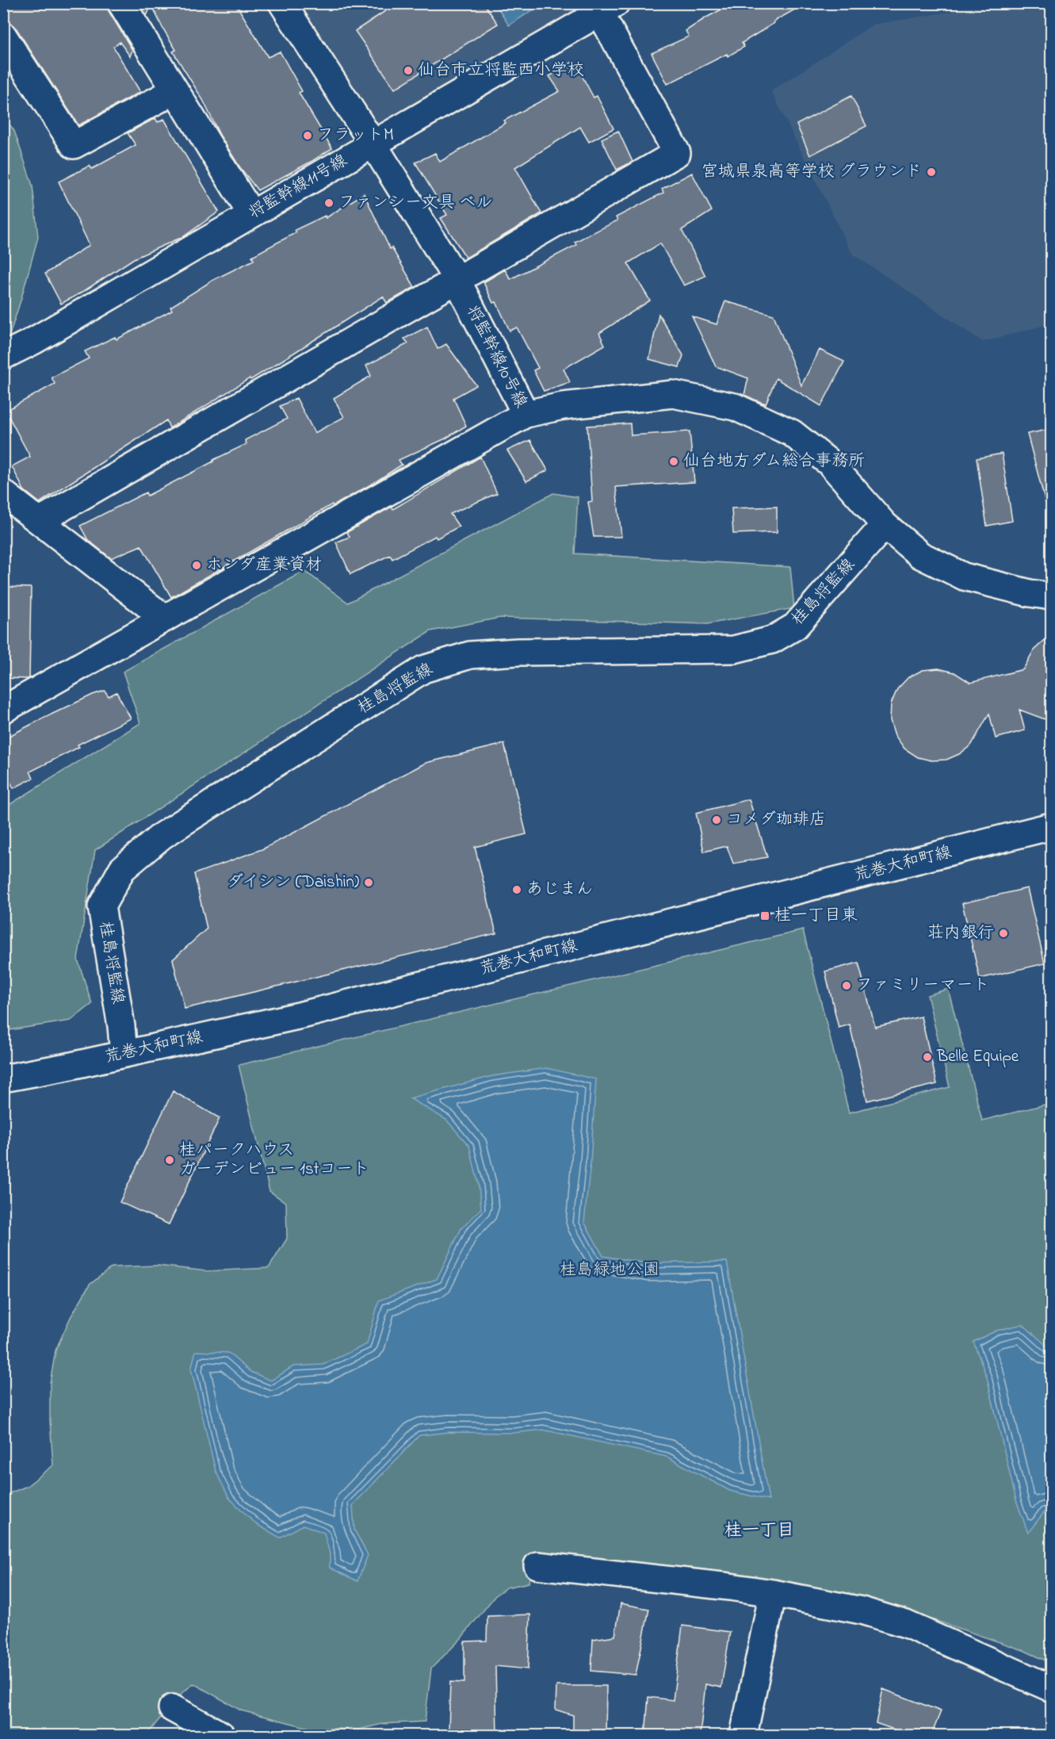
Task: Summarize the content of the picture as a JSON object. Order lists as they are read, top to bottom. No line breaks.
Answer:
{"streets":{"street":["将監幹線11号線","将監幹線10号線","桂島将監線","荒巻大和町線"]},"crossings":[["将監幹線11号線","将監幹線10号線"],["将監幹線10号線","桂島将監線"],["桂島将監線","荒巻大和町線"]],"districts":["桂一丁目"],"parks":["桂島緑地公園"],"places":{"other":["仙台市立将監西小学校","フラットM","宮城県泉高等学校 グラウンド","ファンシー文具 ベル","仙台地方ダム総合事務所","ホンダ産業資材","コメダ珈琲店","ダイシン (Daishin)","あじまん","荘内銀行","ファミリーマート","Belle Equipe","桂パークハウス ガーデンビュー 1stコート"],"transit":["桂一丁目東"]}}
